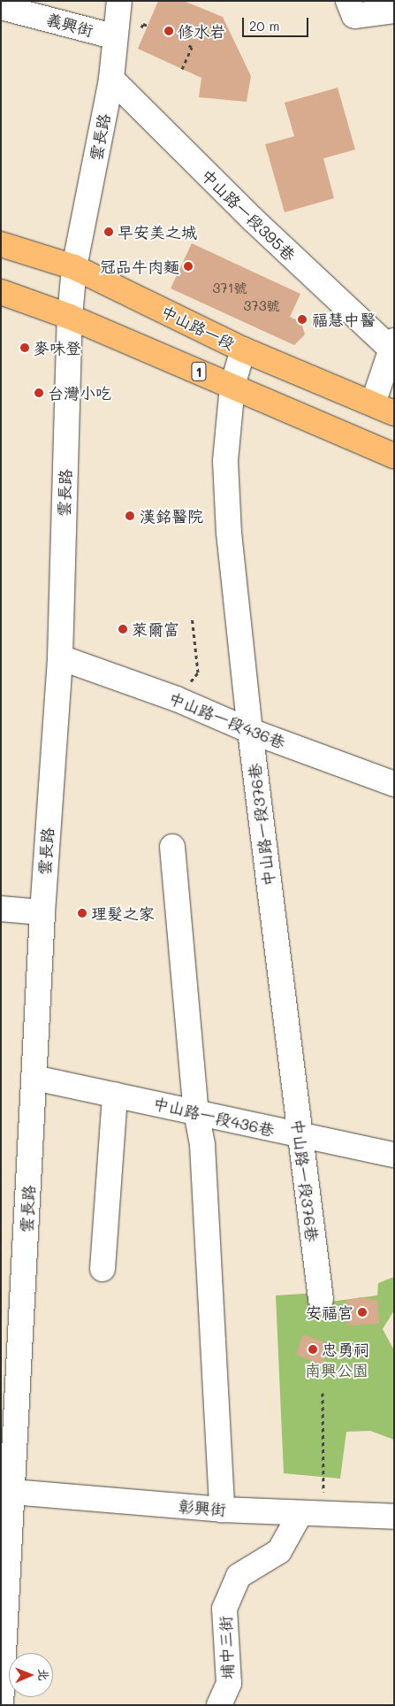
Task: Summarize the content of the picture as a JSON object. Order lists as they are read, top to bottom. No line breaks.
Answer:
{"streets":{"main road":["中山路一段","1"],"street":["義興街","雲長路","中山路一段395巷","中山路一段436巷","中山路一段376巷","彰興街","埔中三街"]},"crossings":[["義興街","雲長路"],["雲長路","中山路一段395巷"],["雲長路","中山路一段"],["雲長路","1"],["雲長路","中山路一段436巷"],["雲長路","彰興街"],["中山路一段395巷","中山路一段"],["中山路一段","中山路一段376巷"],["1","中山路一段376巷"],["中山路一段436巷","中山路一段376巷"],["彰興街","埔中三街"]],"parks":["南興公園"],"places":["修水岩","早安美之城","冠品牛肉麵","福慧中醫","麥味登","台灣小吃","漢銘醫院","萊爾富","理髮之家","安福宮","忠勇祠"],"house_numbers":["371號","373號"],"scale_bar":"20 m","north":"right"}
